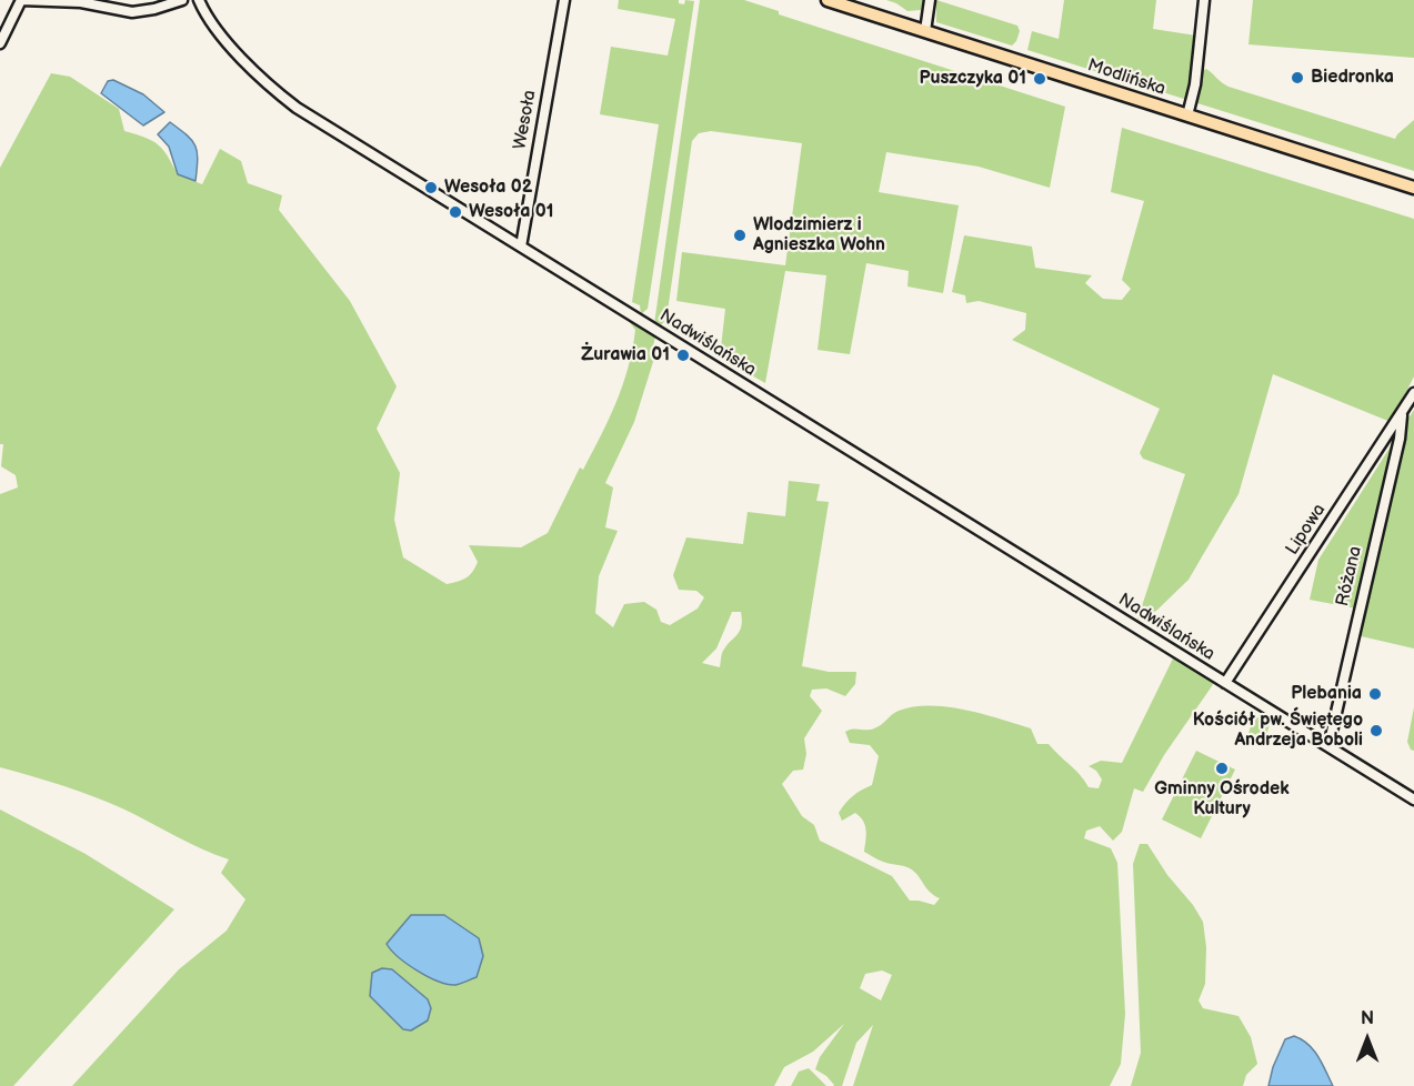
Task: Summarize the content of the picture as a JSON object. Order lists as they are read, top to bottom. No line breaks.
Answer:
{"streets":{"main road":["Modlińska"],"street":["Wesoła","Nadwiślańska","Lipowa","Różana"]},"crossings":[["Wesoła","Nadwiślańska"],["Nadwiślańska","Lipowa"],["Nadwiślańska","Różana"],["Lipowa","Różana"]],"places":["Biedronka","Puszczyka 01","Wesoła 02","Wesoła 01","Wlodzimierz i Agnieszka Wohn","Żurawia 01","Plebania","Kościół pw. Świętego Andrzeja Boboli","Gminny Ośrodek Kultury"],"north":"top"}
